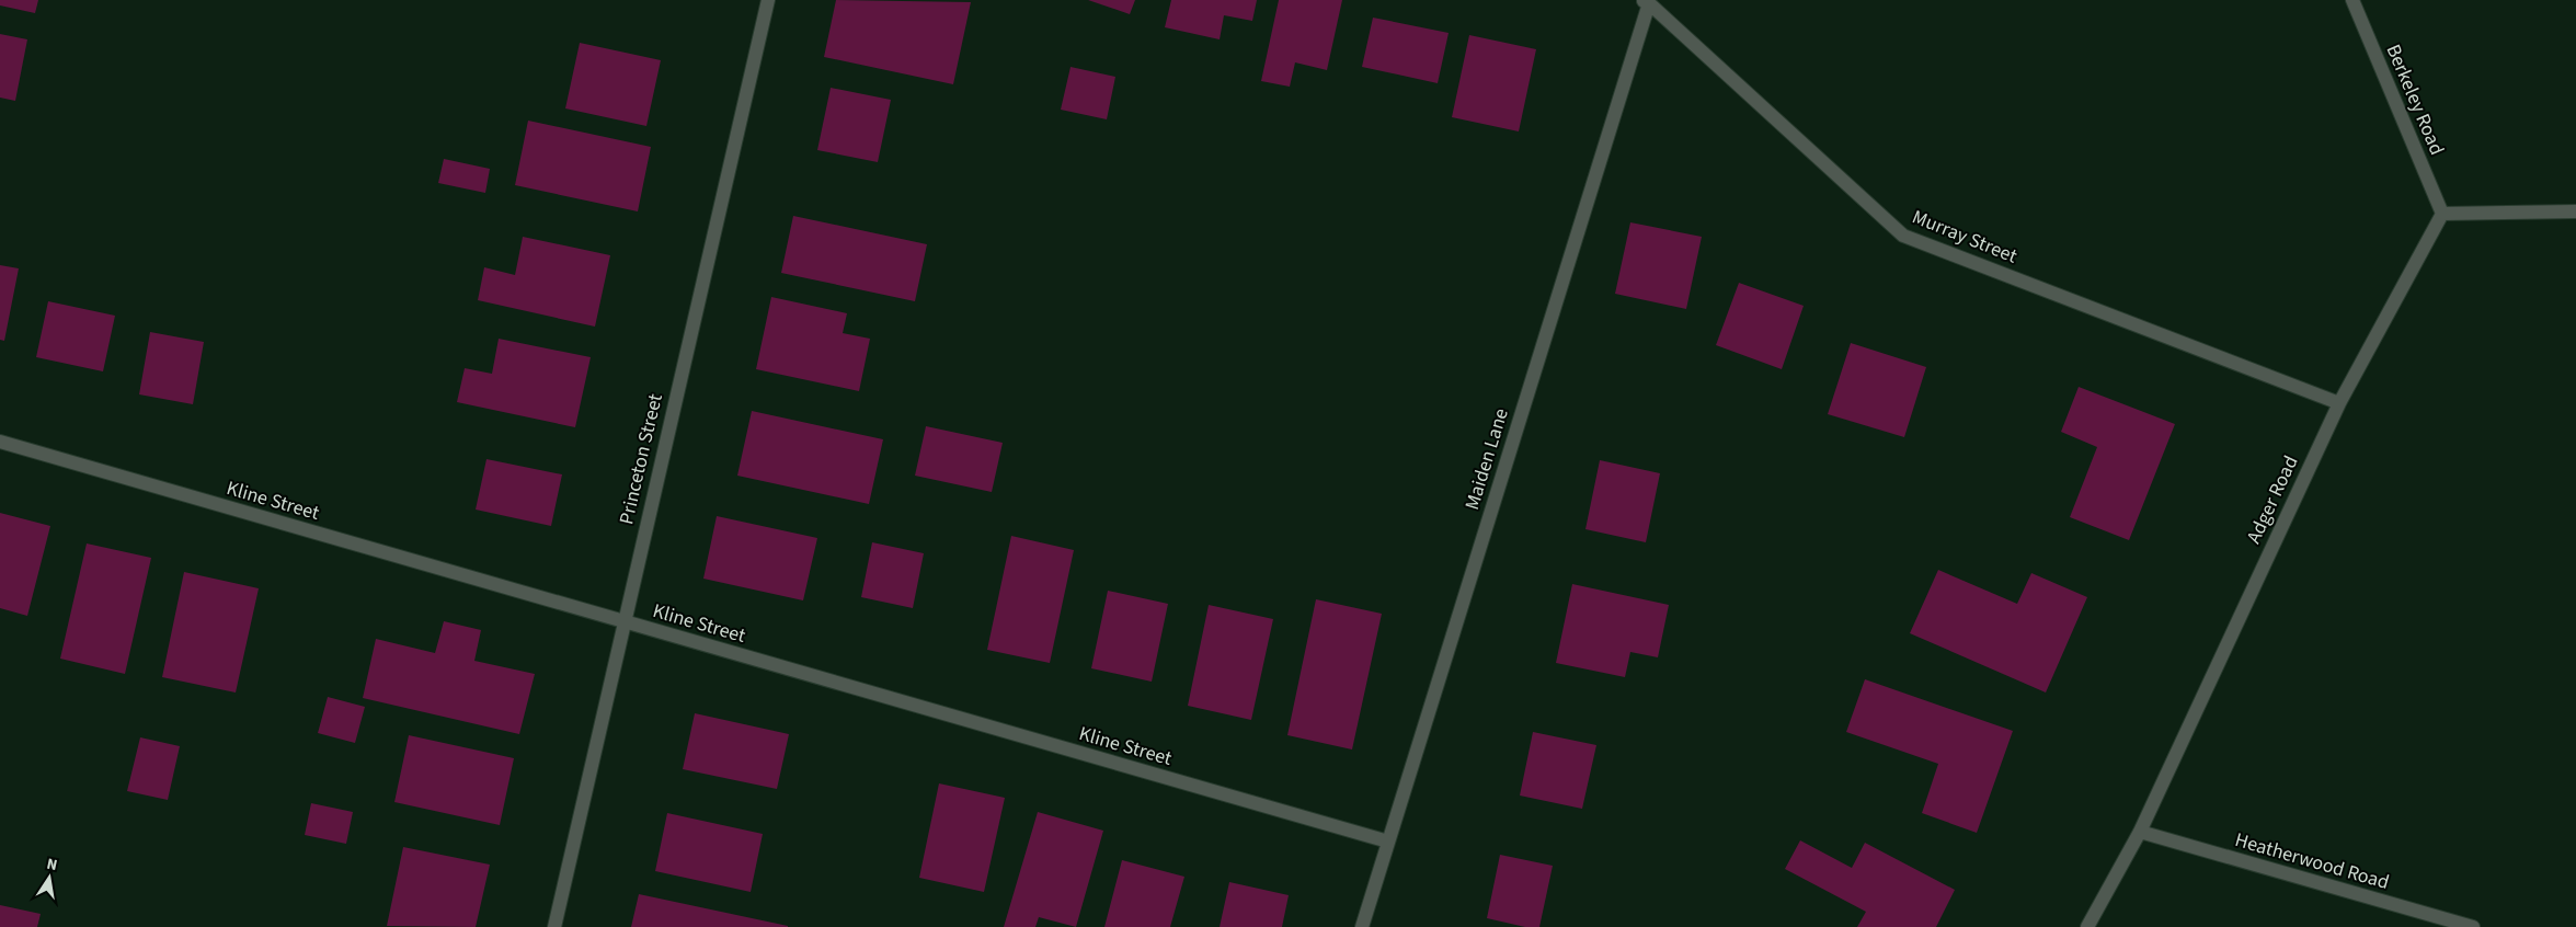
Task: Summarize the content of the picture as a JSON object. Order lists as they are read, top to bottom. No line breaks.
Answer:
{"streets":{"street":["Berkeley Road","Murray Street","Princeton Street","Maiden Lane","Adger Road","Kline Street","Heatherwood Road"]},"crossings":[["Berkeley Road","Adger Road"],["Murray Street","Maiden Lane"],["Murray Street","Adger Road"],["Princeton Street","Kline Street"],["Maiden Lane","Kline Street"],["Adger Road","Heatherwood Road"]],"north":"top"}
